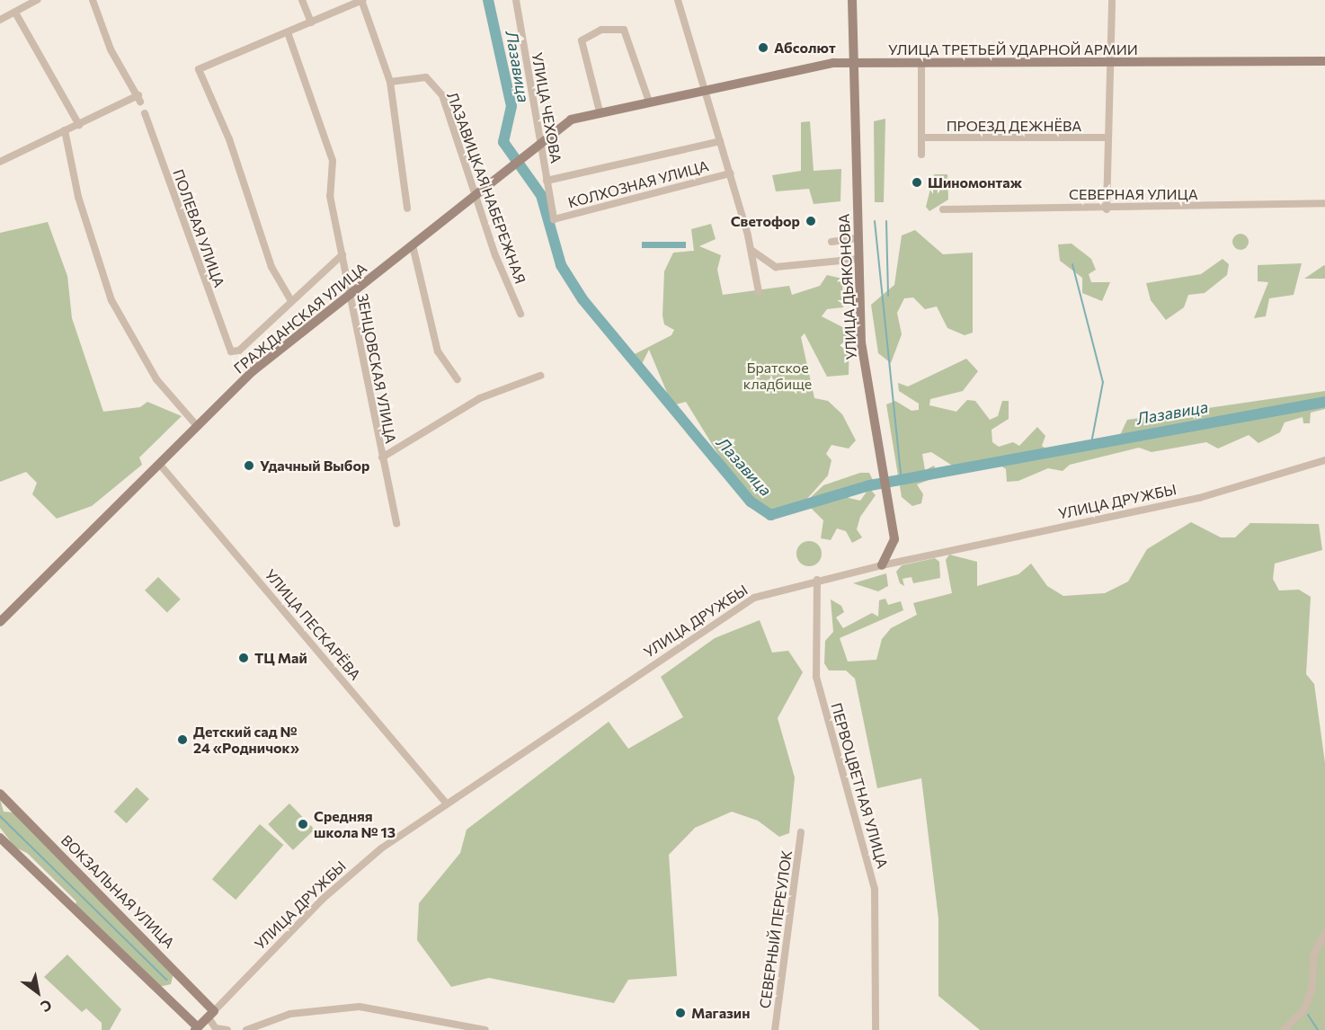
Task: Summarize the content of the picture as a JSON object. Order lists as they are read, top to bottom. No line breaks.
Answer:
{"streets":{"main road":["УЛИЦА ТРЕТЬЕЙ УДАРНОЙ АРМИИ","УЛИЦА ДЬЯКОНОВА","ГРАЖДАНСКАЯ УЛИЦА","УЛИЦА ДРУЖБЫ","ВОКЗАЛЬНАЯ УЛИЦА"],"street":["УЛИЦА ЧЕХОВА","ПРОЕЗД ДЕЖНЁВА","КОЛХОЗНАЯ УЛИЦА","ЛАЗАВИЦКАЯ НАБЕРЕЖНАЯ","СЕВЕРНАЯ УЛИЦА","ПОЛЕВАЯ УЛИЦА","ЗЕНЦОВСКАЯ УЛИЦА","УЛИЦА ПЕСКАРЁВА","ПЕРВОЦВЕТНАЯ УЛИЦА","СЕВЕРНЫЙ ПЕРЕУЛОК"]},"crossings":[["УЛИЦА ТРЕТЬЕЙ УДАРНОЙ АРМИИ","КОЛХОЗНАЯ УЛИЦА"],["УЛИЦА ТРЕТЬЕЙ УДАРНОЙ АРМИИ","УЛИЦА ДЬЯКОНОВА"],["УЛИЦА ТРЕТЬЕЙ УДАРНОЙ АРМИИ","ГРАЖДАНСКАЯ УЛИЦА"],["УЛИЦА ЧЕХОВА","КОЛХОЗНАЯ УЛИЦА"],["УЛИЦА ЧЕХОВА","ГРАЖДАНСКАЯ УЛИЦА"],["ЛАЗАВИЦКАЯ НАБЕРЕЖНАЯ","ГРАЖДАНСКАЯ УЛИЦА"],["УЛИЦА ДЬЯКОНОВА","УЛИЦА ДРУЖБЫ"],["ГРАЖДАНСКАЯ УЛИЦА","ЗЕНЦОВСКАЯ УЛИЦА"],["ГРАЖДАНСКАЯ УЛИЦА","УЛИЦА ПЕСКАРЁВА"],["УЛИЦА ДРУЖБЫ","УЛИЦА ПЕСКАРЁВА"],["УЛИЦА ДРУЖБЫ","ПЕРВОЦВЕТНАЯ УЛИЦА"],["УЛИЦА ДРУЖБЫ","ВОКЗАЛЬНАЯ УЛИЦА"]],"water":["Лазавица"],"parks":["Братское кладбище"],"places":["Абсолют","Шиномонтаж","Светофор","Удачный Выбор","ТЦ Май","Детский сад № 24 «Родничок»","Средняя школа № 13","Магазин"],"north":"bottom right"}
